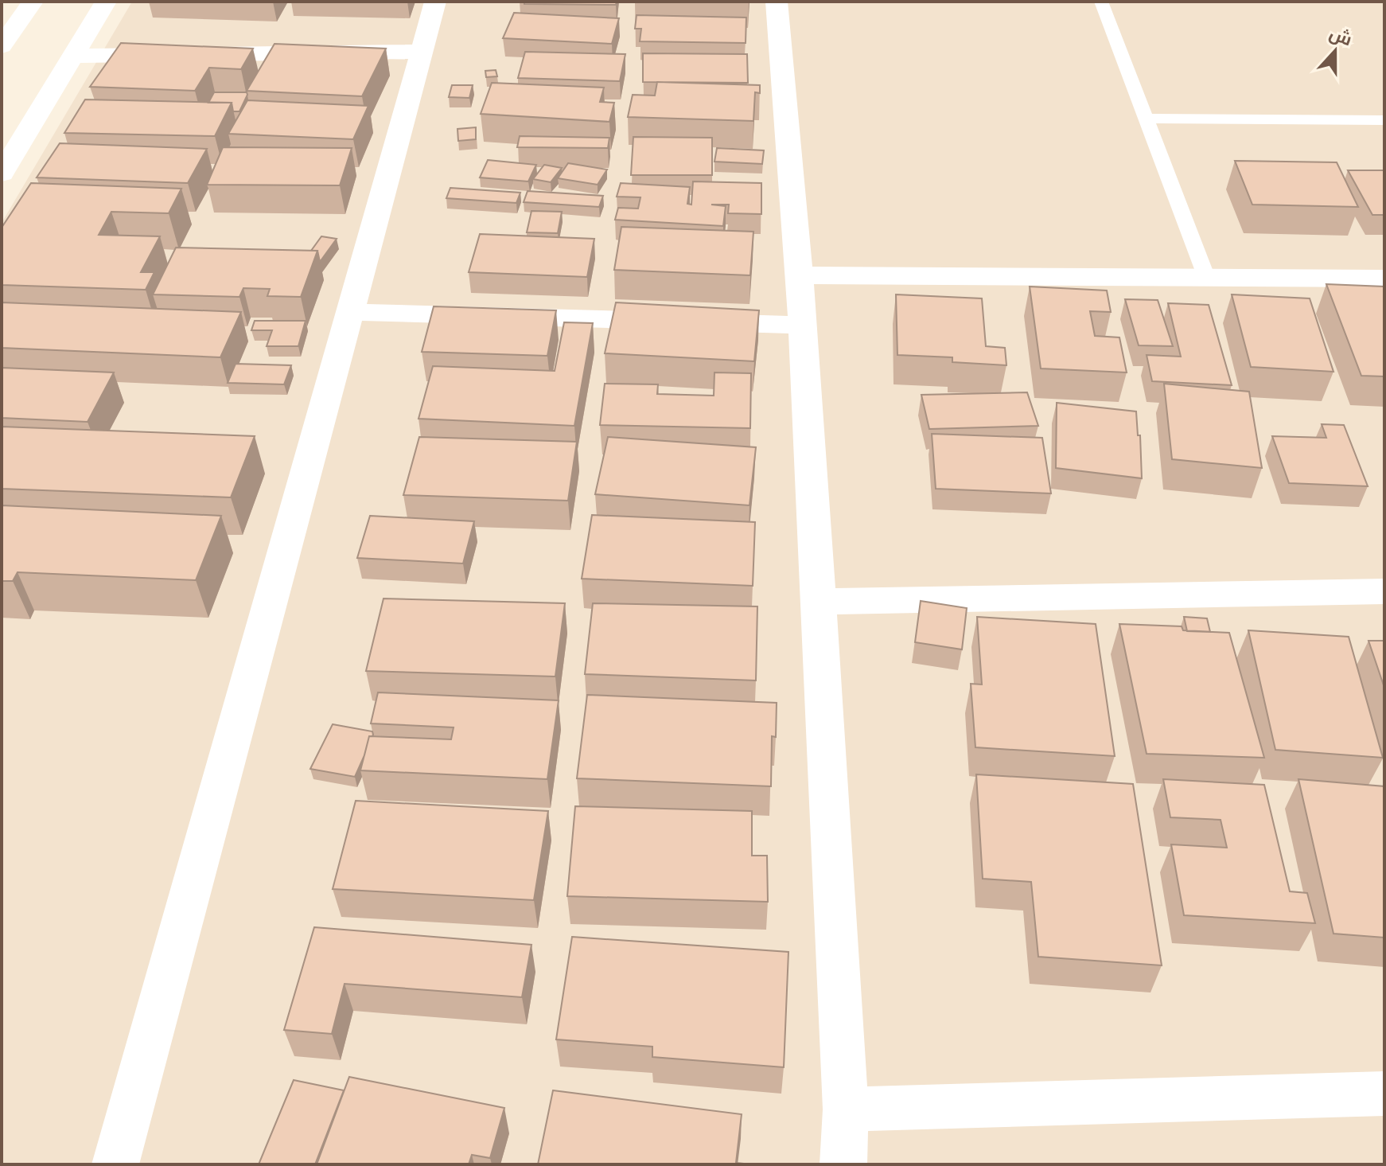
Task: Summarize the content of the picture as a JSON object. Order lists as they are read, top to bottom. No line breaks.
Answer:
{"north":"top"}
